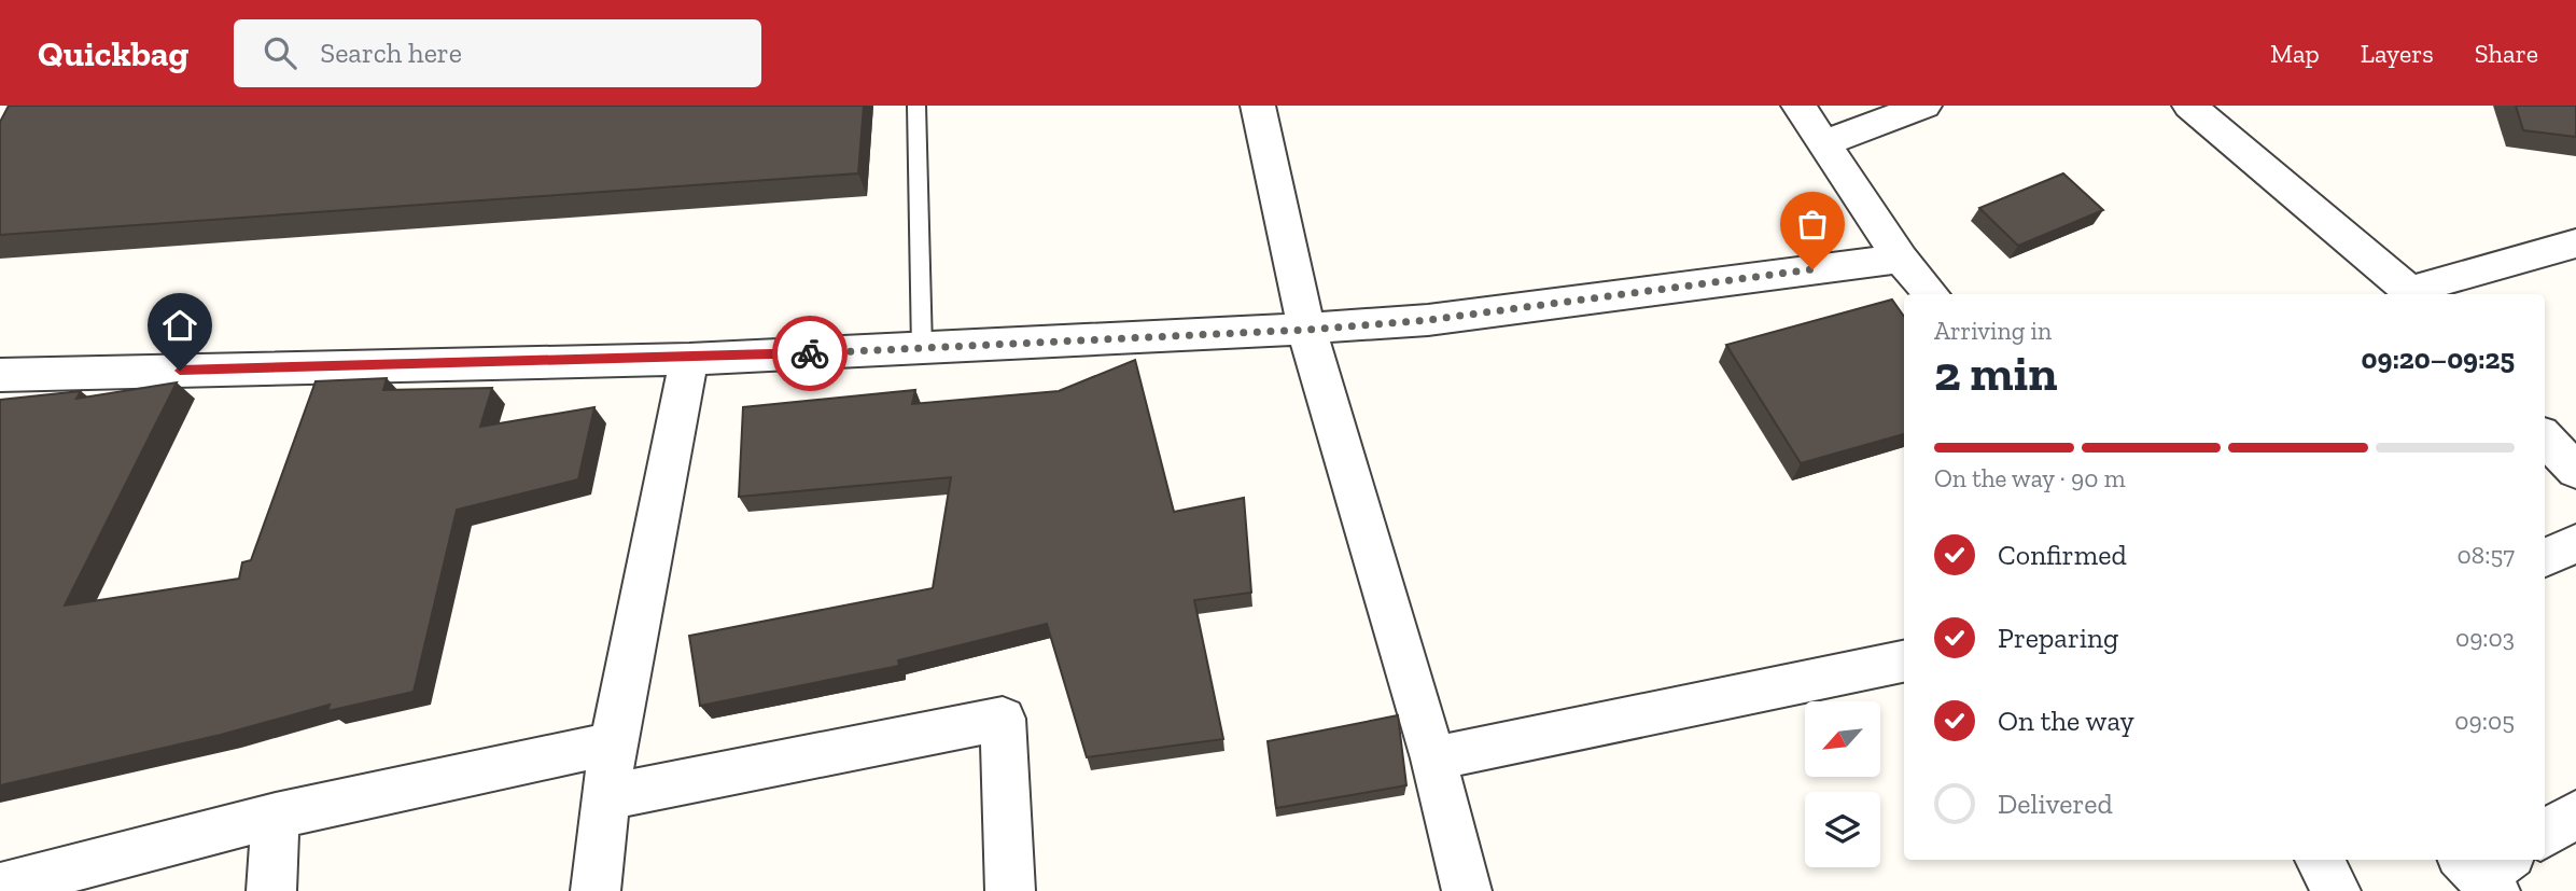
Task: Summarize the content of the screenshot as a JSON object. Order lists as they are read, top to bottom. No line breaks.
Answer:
{"north":"bottom left","page":{"header":"Quickbag","search":"Search here","nav":["Map","Layers","Share"],"heading":["2 min","Arriving in","09:20–09:25"],"bar":"On the way · 90 m","list":[["Confirmed","08:57"],["Preparing","09:03"],["On the way","09:05"],"Delivered"]}}
